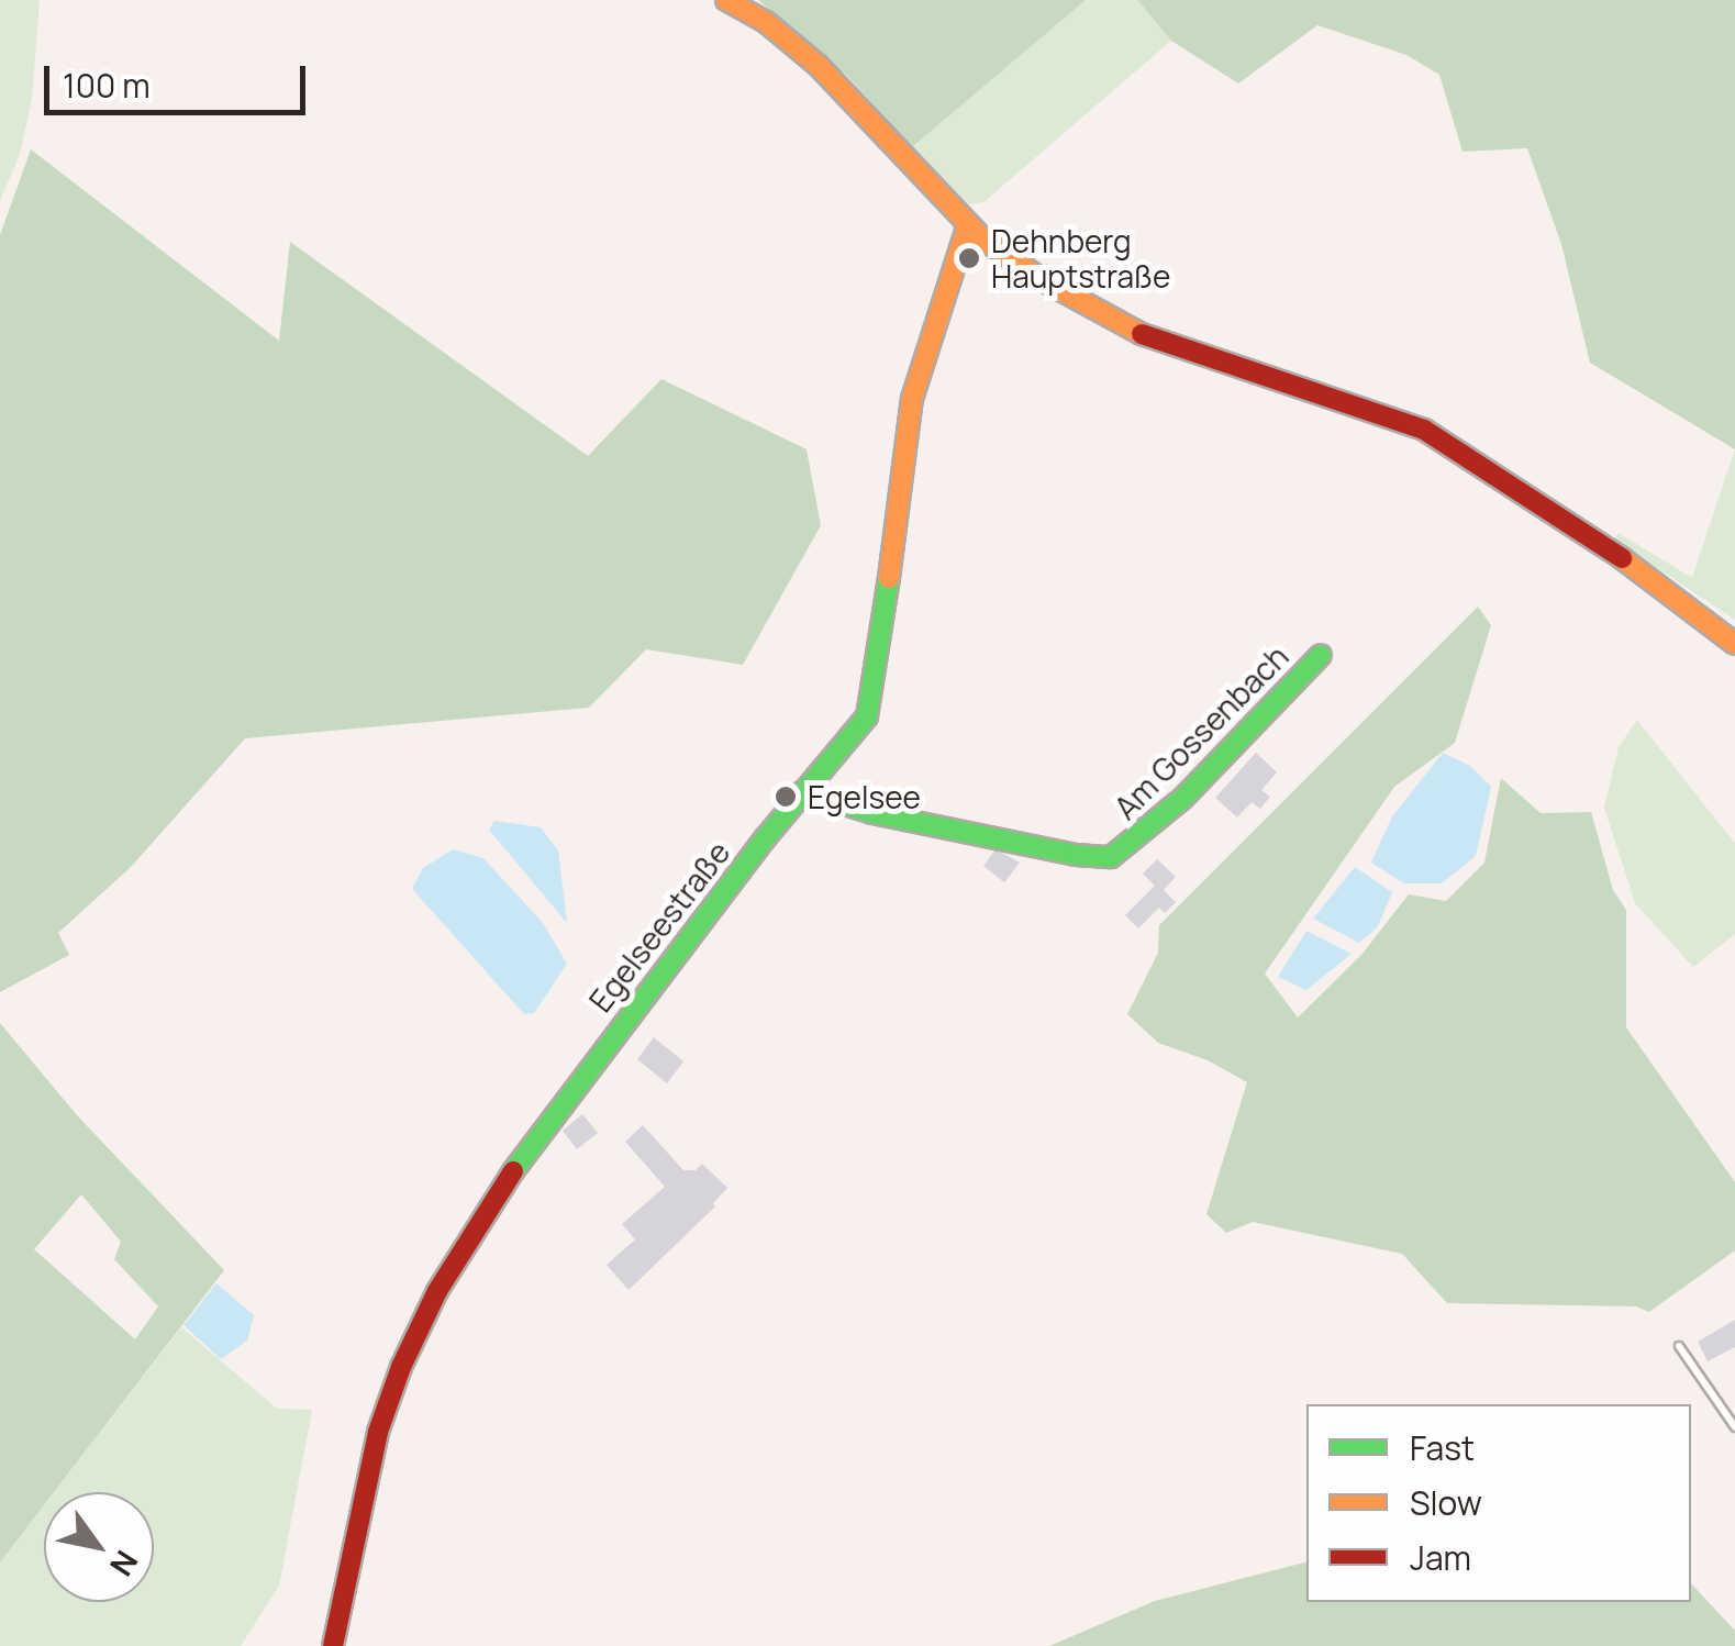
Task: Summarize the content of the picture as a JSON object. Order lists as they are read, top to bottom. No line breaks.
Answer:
{"streets":{"street":["Am Gossenbach","Egelseestraße"]},"crossings":[["Am Gossenbach","Egelseestraße"]],"places":["Dehnberg Hauptstraße","Egelsee"],"legend":["Fast","Slow","Jam"],"scale_bar":"100 m","north":"bottom right"}
